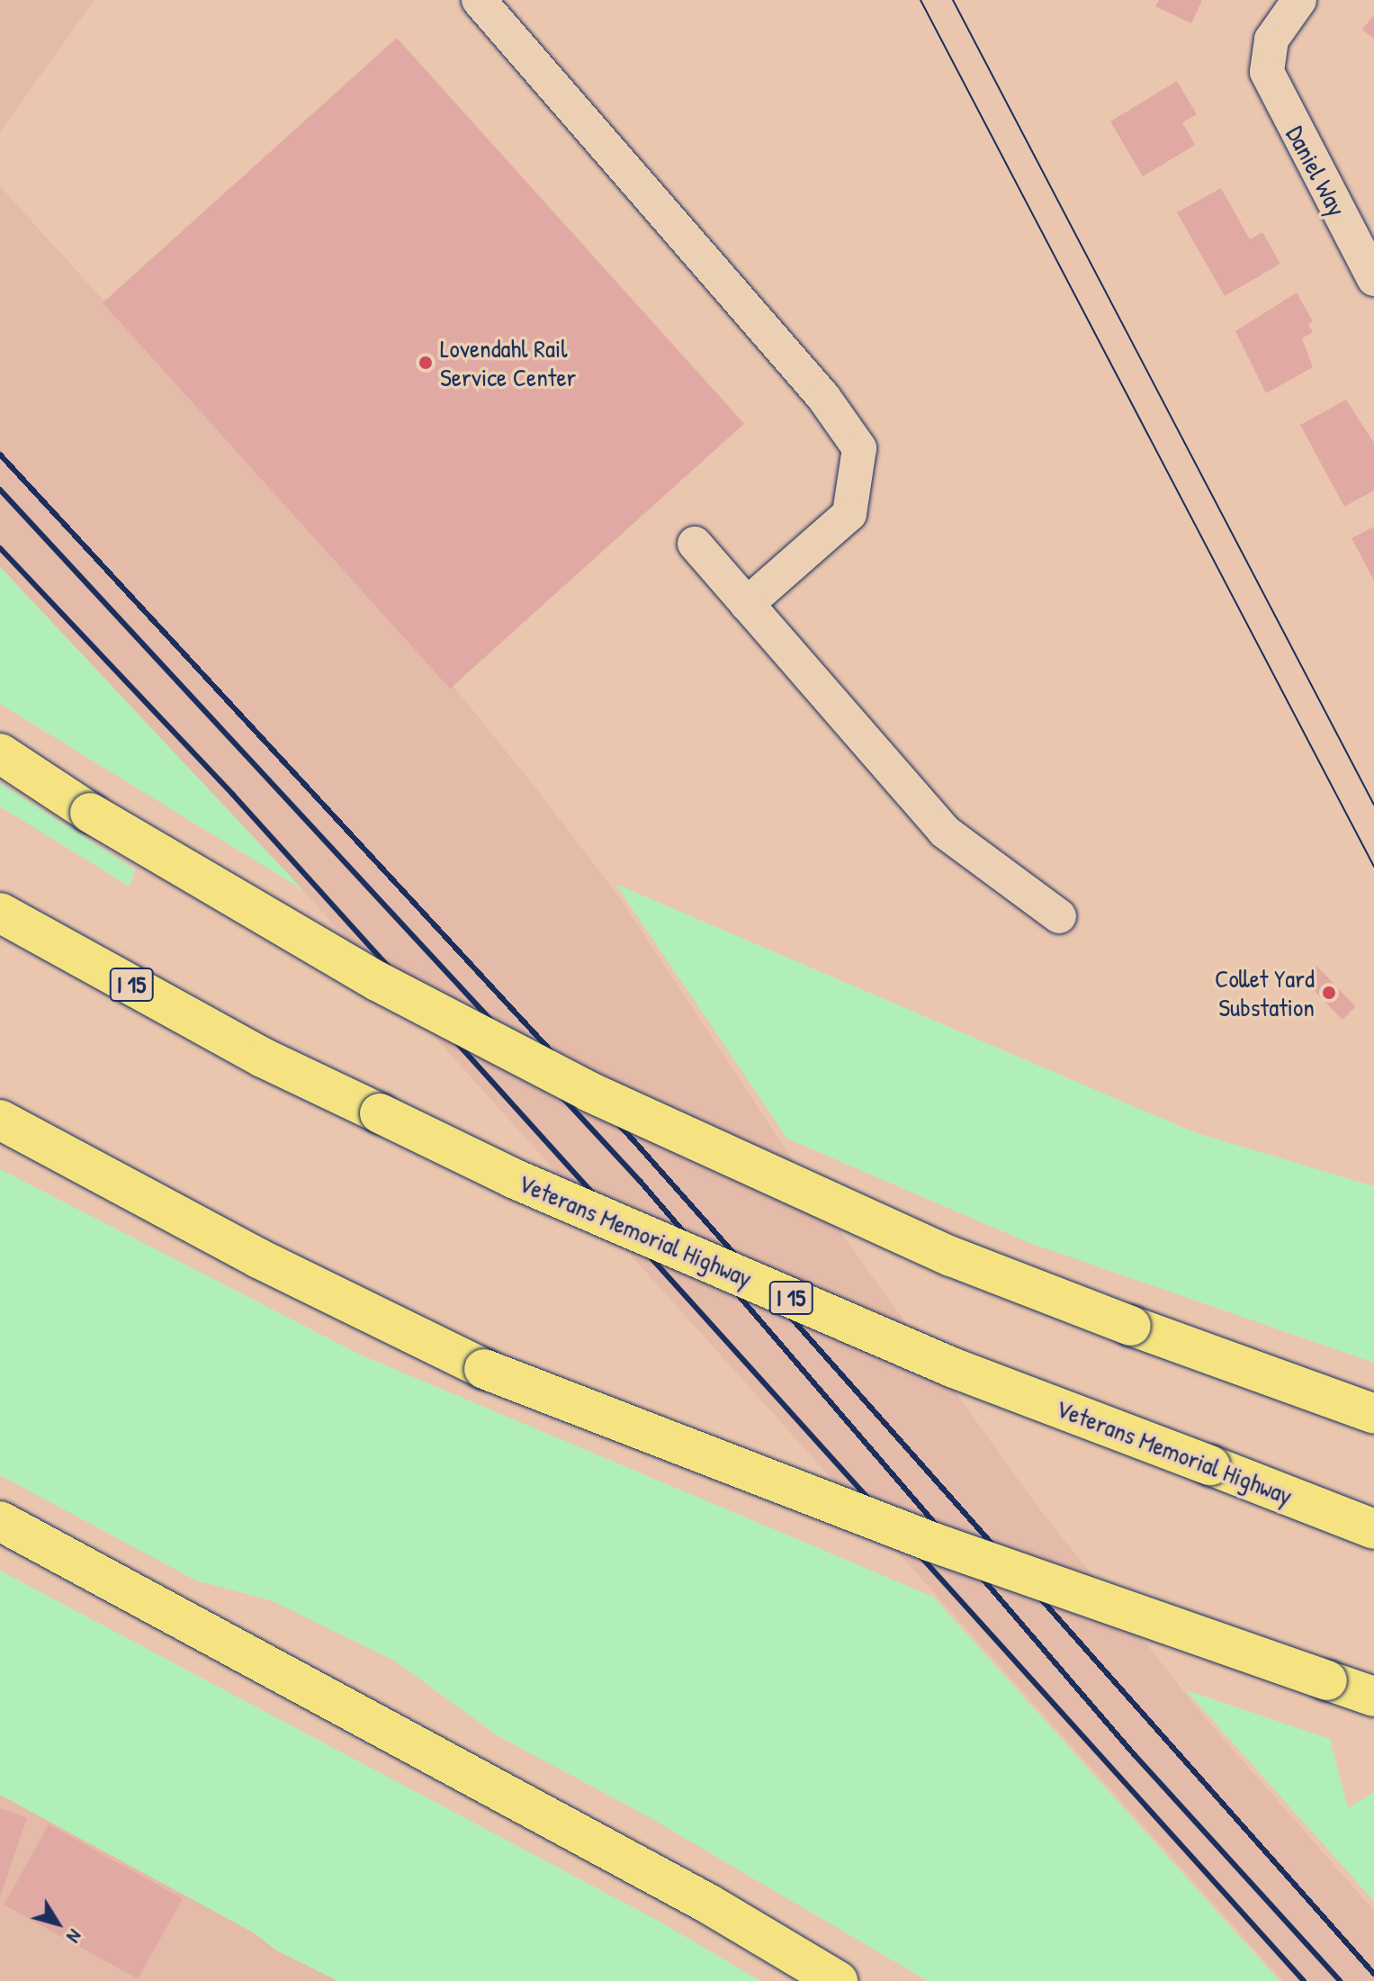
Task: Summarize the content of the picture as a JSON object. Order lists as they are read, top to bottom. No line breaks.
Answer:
{"streets":{"highway":["I 15","Veterans Memorial Highway"],"street":["Daniel Way"]},"places":["Lovendahl Rail Service Center","Collet Yard Substation"],"north":"bottom right"}
